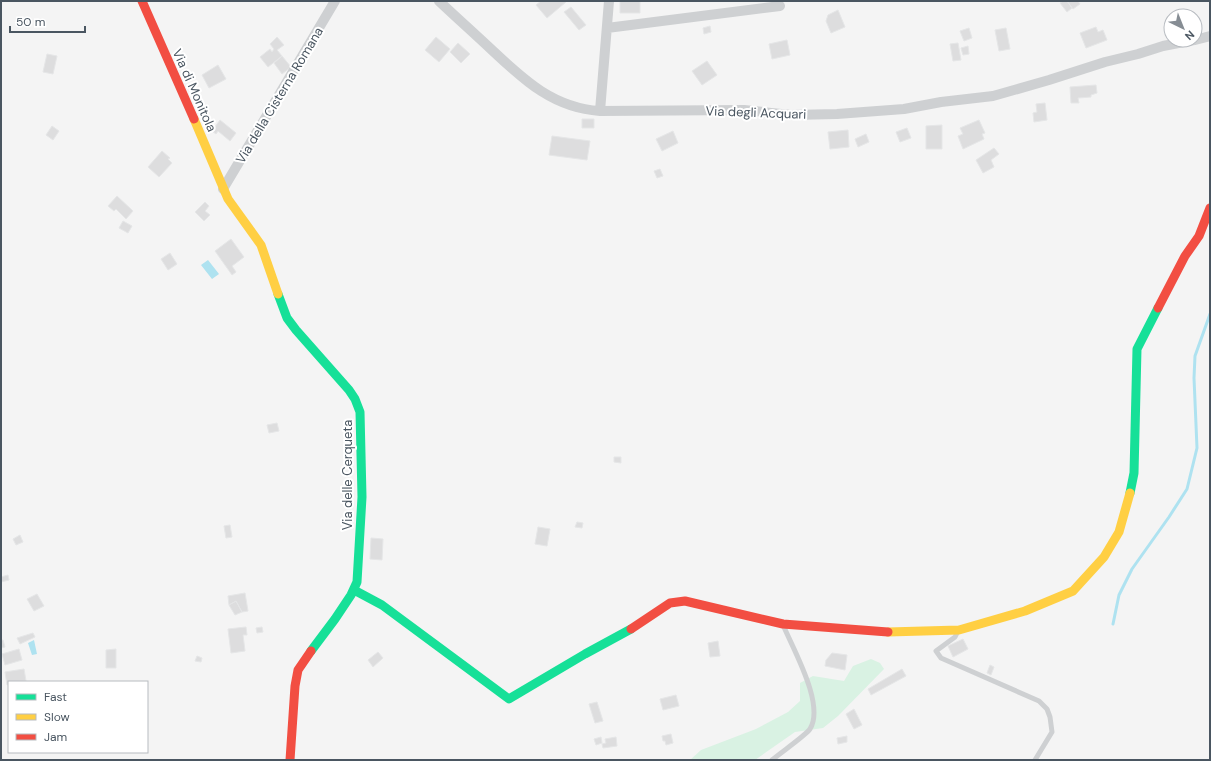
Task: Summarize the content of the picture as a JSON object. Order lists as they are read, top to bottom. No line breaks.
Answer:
{"streets":{"street":["Via di Monitola","Via della Cisterna Romana","Via degli Acquari","Via delle Cerqueta"]},"crossings":[["Via di Monitola","Via della Cisterna Romana"],["Via di Monitola","Via delle Cerqueta"],["Via della Cisterna Romana","Via delle Cerqueta"]],"legend":["Fast","Slow","Jam"],"scale_bar":"50 m","north":"bottom right"}
